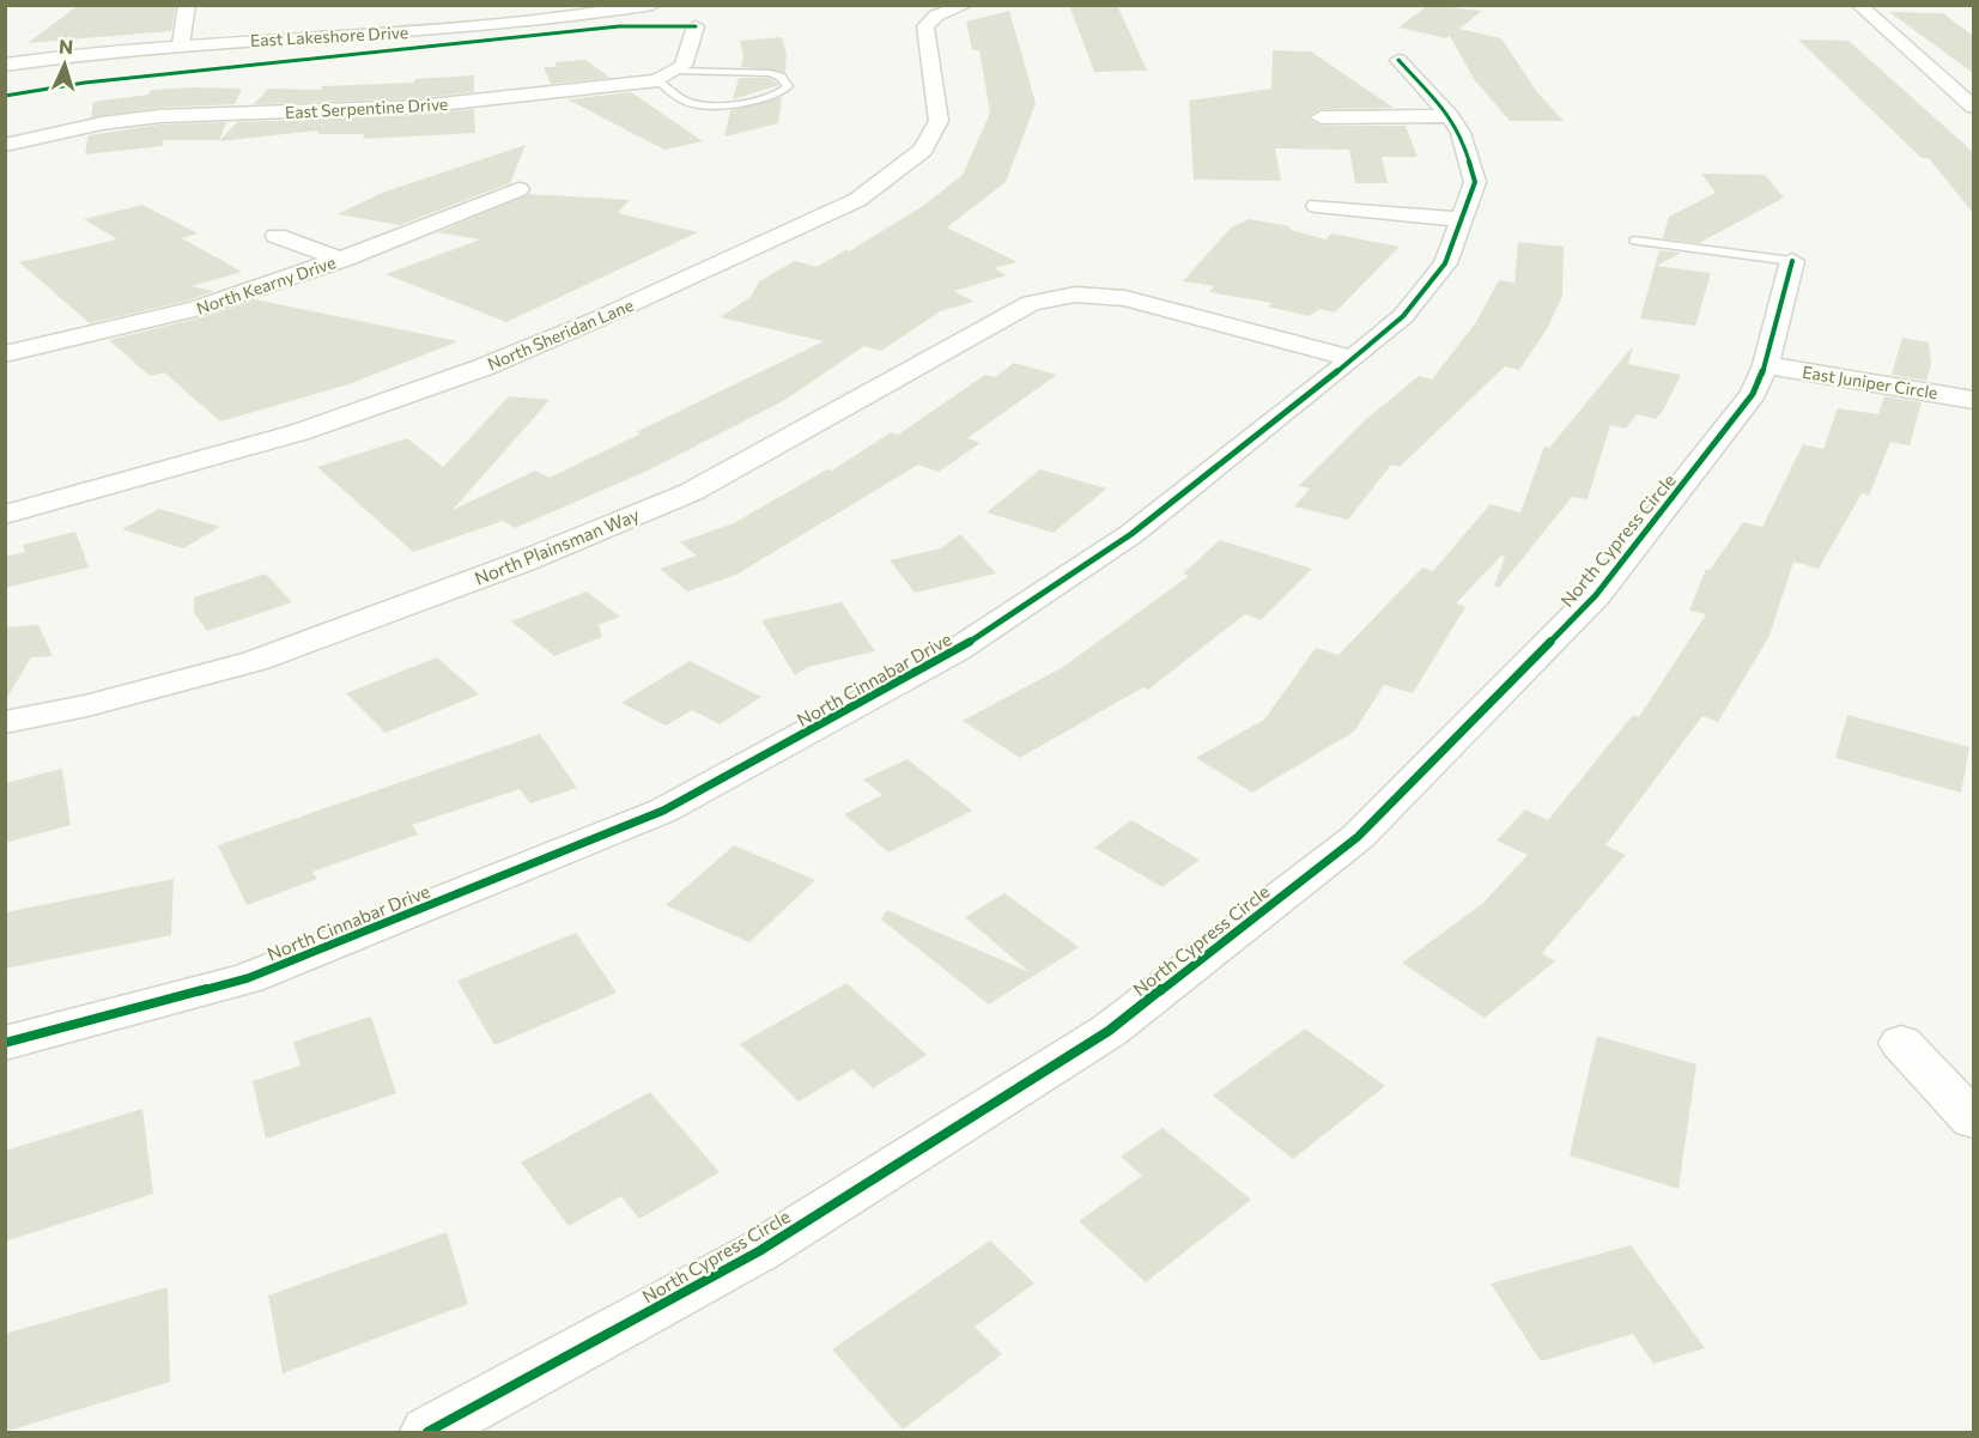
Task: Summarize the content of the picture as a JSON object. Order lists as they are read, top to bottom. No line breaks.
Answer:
{"streets":{"main road":["East Lakeshore Drive"],"street":["East Serpentine Drive","North Kearny Drive","North Sheridan Lane","East Juniper Circle","North Cypress Circle","North Plainsman Way","North Cinnabar Drive"]},"crossings":[["East Juniper Circle","North Cypress Circle"],["North Plainsman Way","North Cinnabar Drive"]],"north":"top"}
